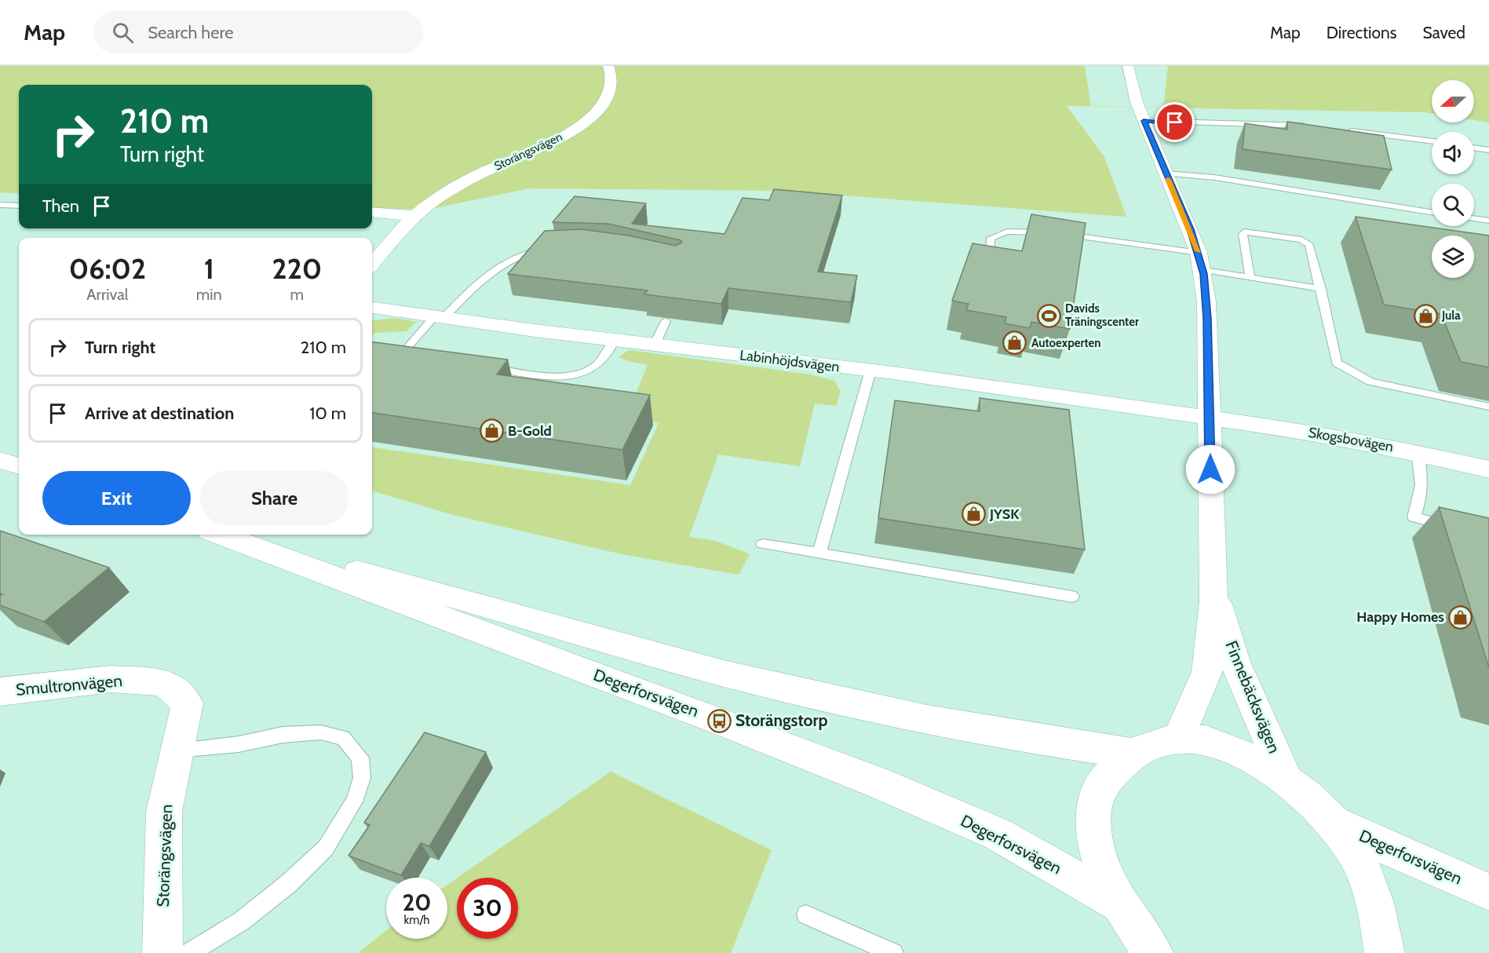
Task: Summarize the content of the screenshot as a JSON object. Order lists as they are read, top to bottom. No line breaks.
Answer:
{"streets":{"street":["Storängsvägen","Labinhöjdsvägen","Skogsbovägen","Smultronvägen","Degerforsvägen","Finnebäcksvägen"]},"crossings":[["Storängsvägen","Smultronvägen"],["Labinhöjdsvägen","Skogsbovägen"],["Labinhöjdsvägen","Finnebäcksvägen"],["Skogsbovägen","Finnebäcksvägen"]],"places":{"sports":["Davids Träningscenter"],"shop":["Jula","Autoexperten","B-Gold","JYSK","Happy Homes"],"bus stop":["Storängstorp"]},"north":"left","page":{"header":"Map","search":"Search here","nav":["Map","Directions","Saved"],"turn":["210 m","Turn right"],"then":"Then","eta":["06:02","Arrival","1","min","220","m"],"list":[{"name":"Turn right","value":"210 m"},{"name":"Arrive at destination","value":"10 m"}],"buttons":["Exit","Share"],"speed":"20 km/h","limit":"30"}}
